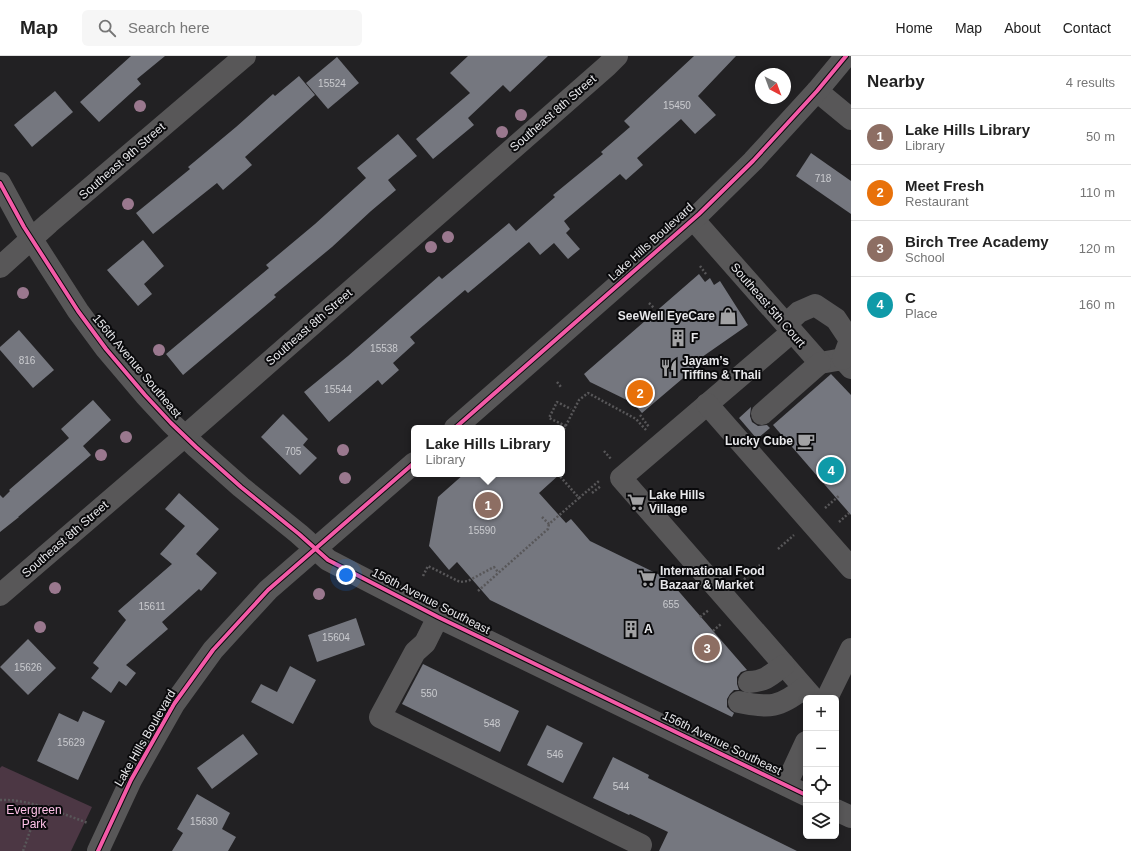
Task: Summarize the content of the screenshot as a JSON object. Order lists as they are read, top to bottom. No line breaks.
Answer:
{"streets":{"street":["Southeast 8th Street","Southeast 9th Street","Lake Hills Boulevard","Southeast 5th Court","156th Avenue Southeast"]},"crossings":[["Southeast 8th Street","156th Avenue Southeast"],["Southeast 9th Street","156th Avenue Southeast"],["Lake Hills Boulevard","Southeast 5th Court"],["Lake Hills Boulevard","156th Avenue Southeast"]],"parks":["Evergreen Park"],"places":{"shop":["SeeWell EyeCare"],"building":["F","A"],"restaurant":["Jayam’s Tiffins & Thali"],"cafe":["Lucky Cube"],"supermarket":["Lake Hills Village","International Food Bazaar & Market"]},"house_numbers":["15524","15450","718","15538","816","15544","705","15590","655","15611","15604","15626","550","548","15629","546","544","15630"],"north":"bottom right","page":{"header":"Map","search":"Search here","nav":["Home","Map","About","Contact"],"heading":["Nearby","4 results"],"list":[{"mark":"1","name":"Lake Hills Library","note":"Library","value":"50 m"},{"mark":"2","name":"Meet Fresh","note":"Restaurant","value":"110 m"},{"mark":"3","name":"Birch Tree Academy","note":"School","value":"120 m"},{"mark":"4","name":"C","note":"Place","value":"160 m"}],"pins":["2","4","1","3"],"popup":["Lake Hills Library","Library"],"map_buttons":["+","−"]}}
